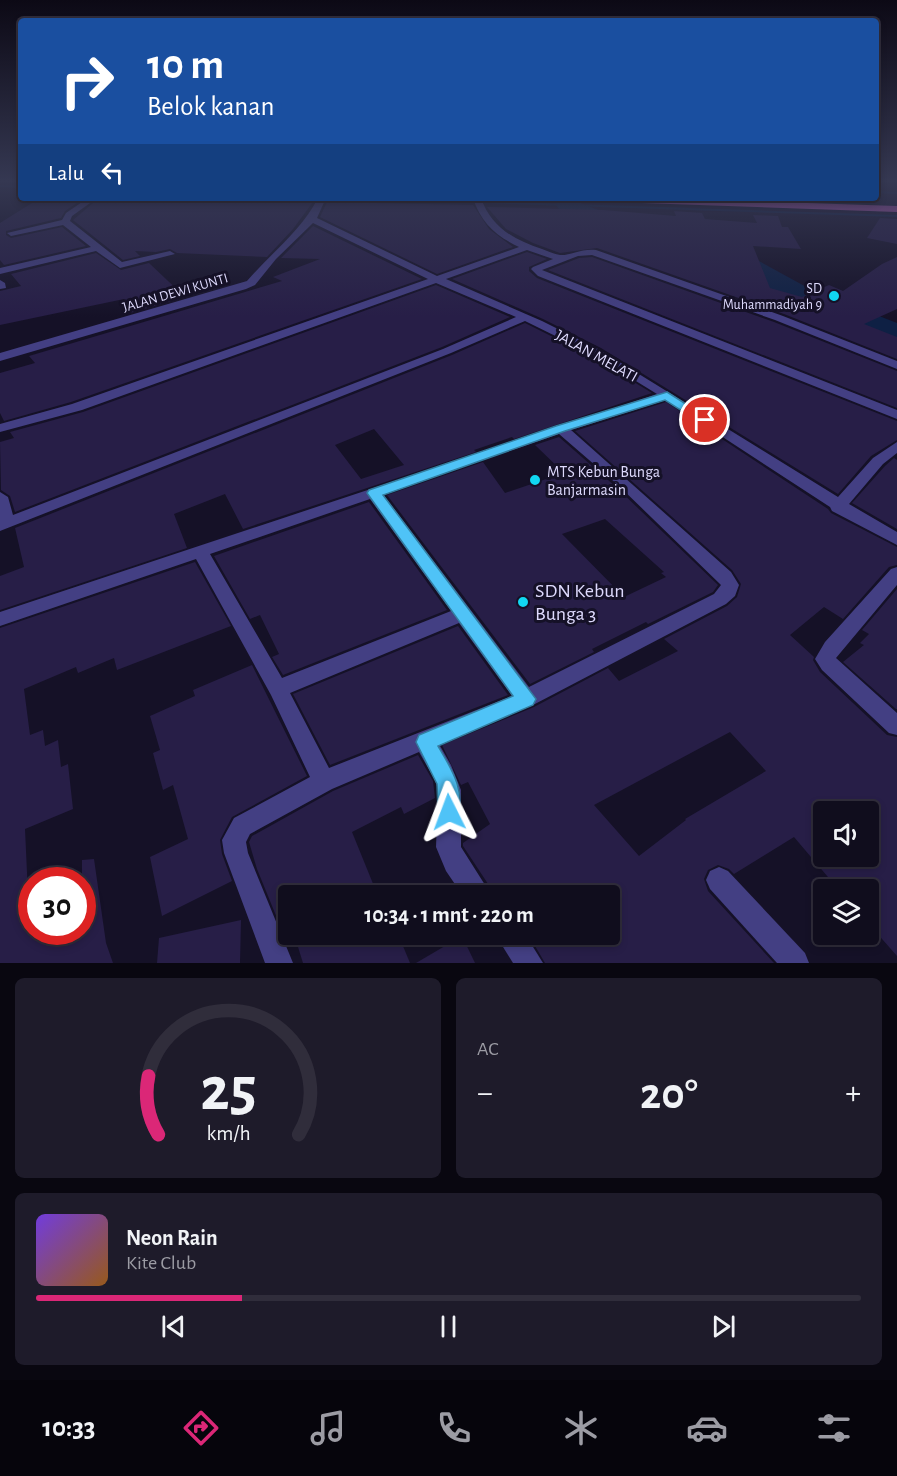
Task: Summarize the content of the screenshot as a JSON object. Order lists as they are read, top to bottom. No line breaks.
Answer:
{"streets":{"street":["JALAN DEWI KUNTI","JALAN MELATI"]},"places":["SD Muhammadiyah 9","MTS Kebun Bunga Banjarmasin","SDN Kebun Bunga 3"],"page":{"turn":["10 m","Belok kanan"],"then":"Lalu","limit":"30","trip":"10:34 · 1 mnt · 220 m","tile":"AC","heat":["−","20°","+"],"song":["Neon Rain","Kite Club"],"tabs":"10:33","gauge":["25","km/h"]}}
